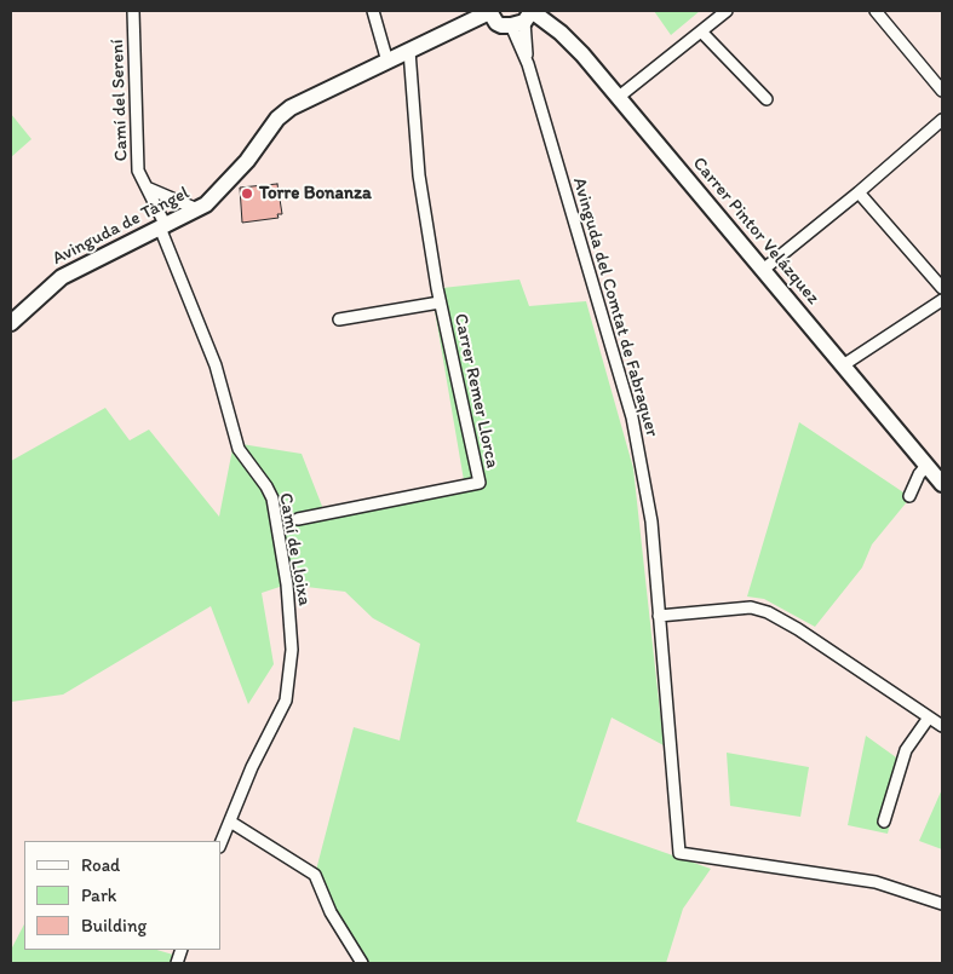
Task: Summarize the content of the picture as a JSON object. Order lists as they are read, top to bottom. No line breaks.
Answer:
{"streets":{"street":["Camí del Serení","Avinguda de Tàngel","Carrer Pintor Velázquez","Avinguda del Comtat de Fabraquer","Carrer Remer Llorca","Camí de Lloixa"]},"crossings":[["Camí del Serení","Avinguda de Tàngel"],["Camí del Serení","Camí de Lloixa"],["Avinguda de Tàngel","Carrer Pintor Velázquez"],["Avinguda de Tàngel","Carrer Remer Llorca"],["Avinguda de Tàngel","Camí de Lloixa"],["Carrer Pintor Velázquez","Avinguda del Comtat de Fabraquer"]],"places":["Torre Bonanza"],"legend":["Road","Park","Building"]}
